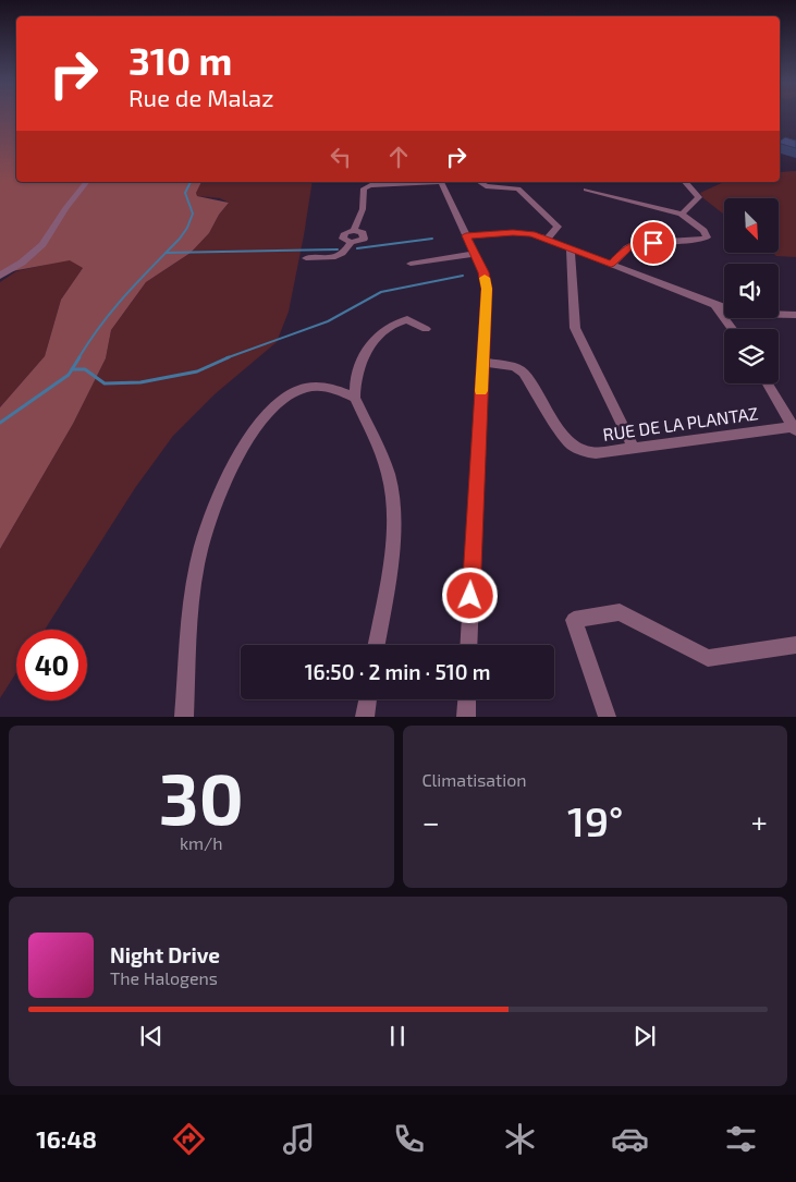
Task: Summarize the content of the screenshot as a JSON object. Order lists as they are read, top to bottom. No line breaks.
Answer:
{"streets":{"street":["RUE DE LA PLANTAZ"]},"north":"bottom right","page":{"turn":["310 m","Rue de Malaz"],"limit":"40","trip":"16:50 · 2 min · 510 m","tile":[["30","km/h"],"Climatisation"],"heat":["−","19°","+"],"song":["Night Drive","The Halogens"],"tabs":"16:48"}}
